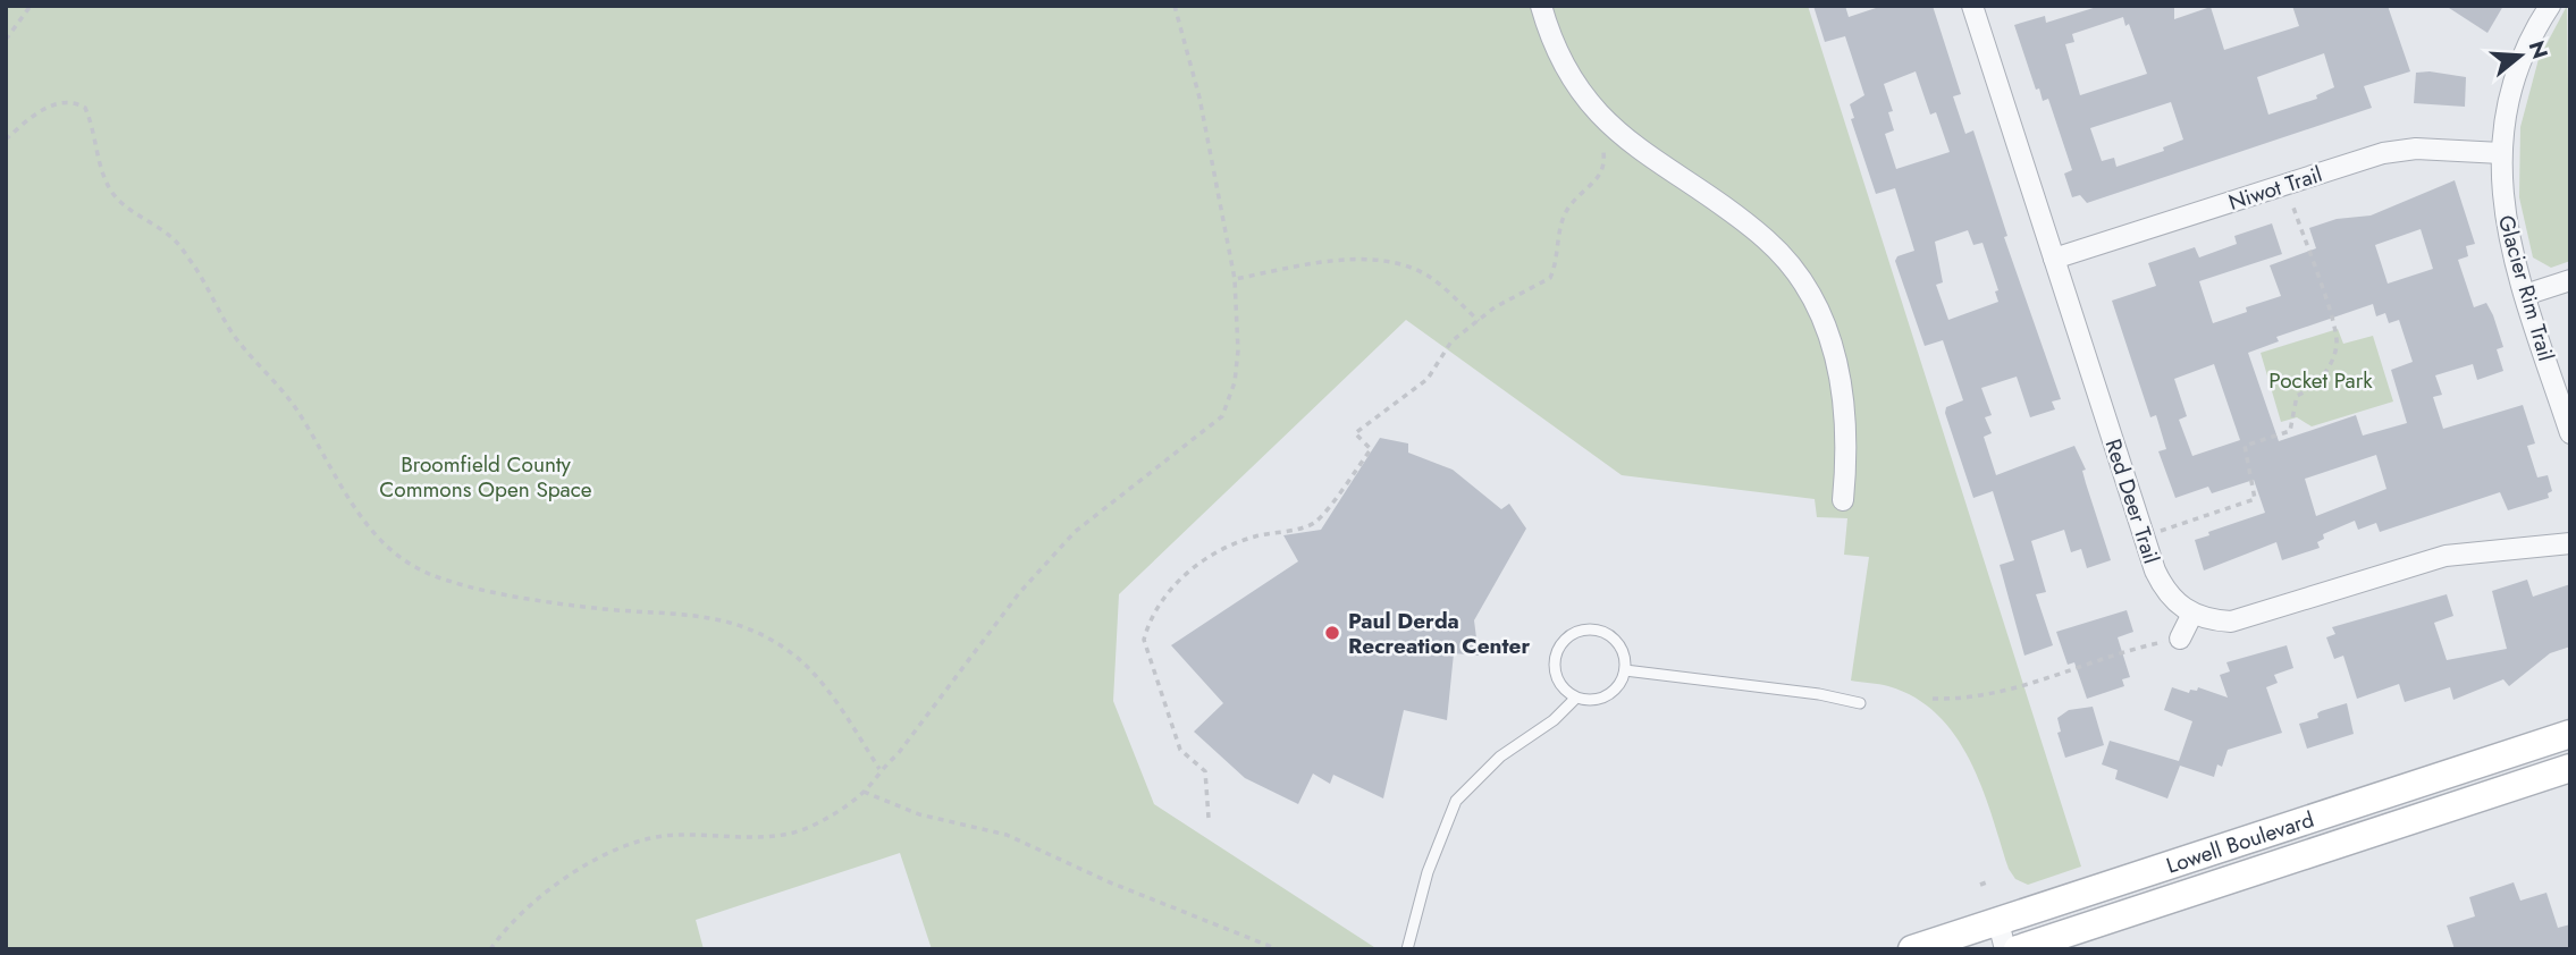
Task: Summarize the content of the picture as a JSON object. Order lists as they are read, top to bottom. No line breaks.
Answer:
{"streets":{"main road":["Lowell Boulevard"],"street":["Niwot Trail","Glacier Rim Trail","Red Deer Trail"]},"crossings":[["Niwot Trail","Glacier Rim Trail"],["Niwot Trail","Red Deer Trail"]],"parks":["Pocket Park","Broomfield County Commons Open Space"],"places":["Paul Derda Recreation Center"],"north":"right"}
